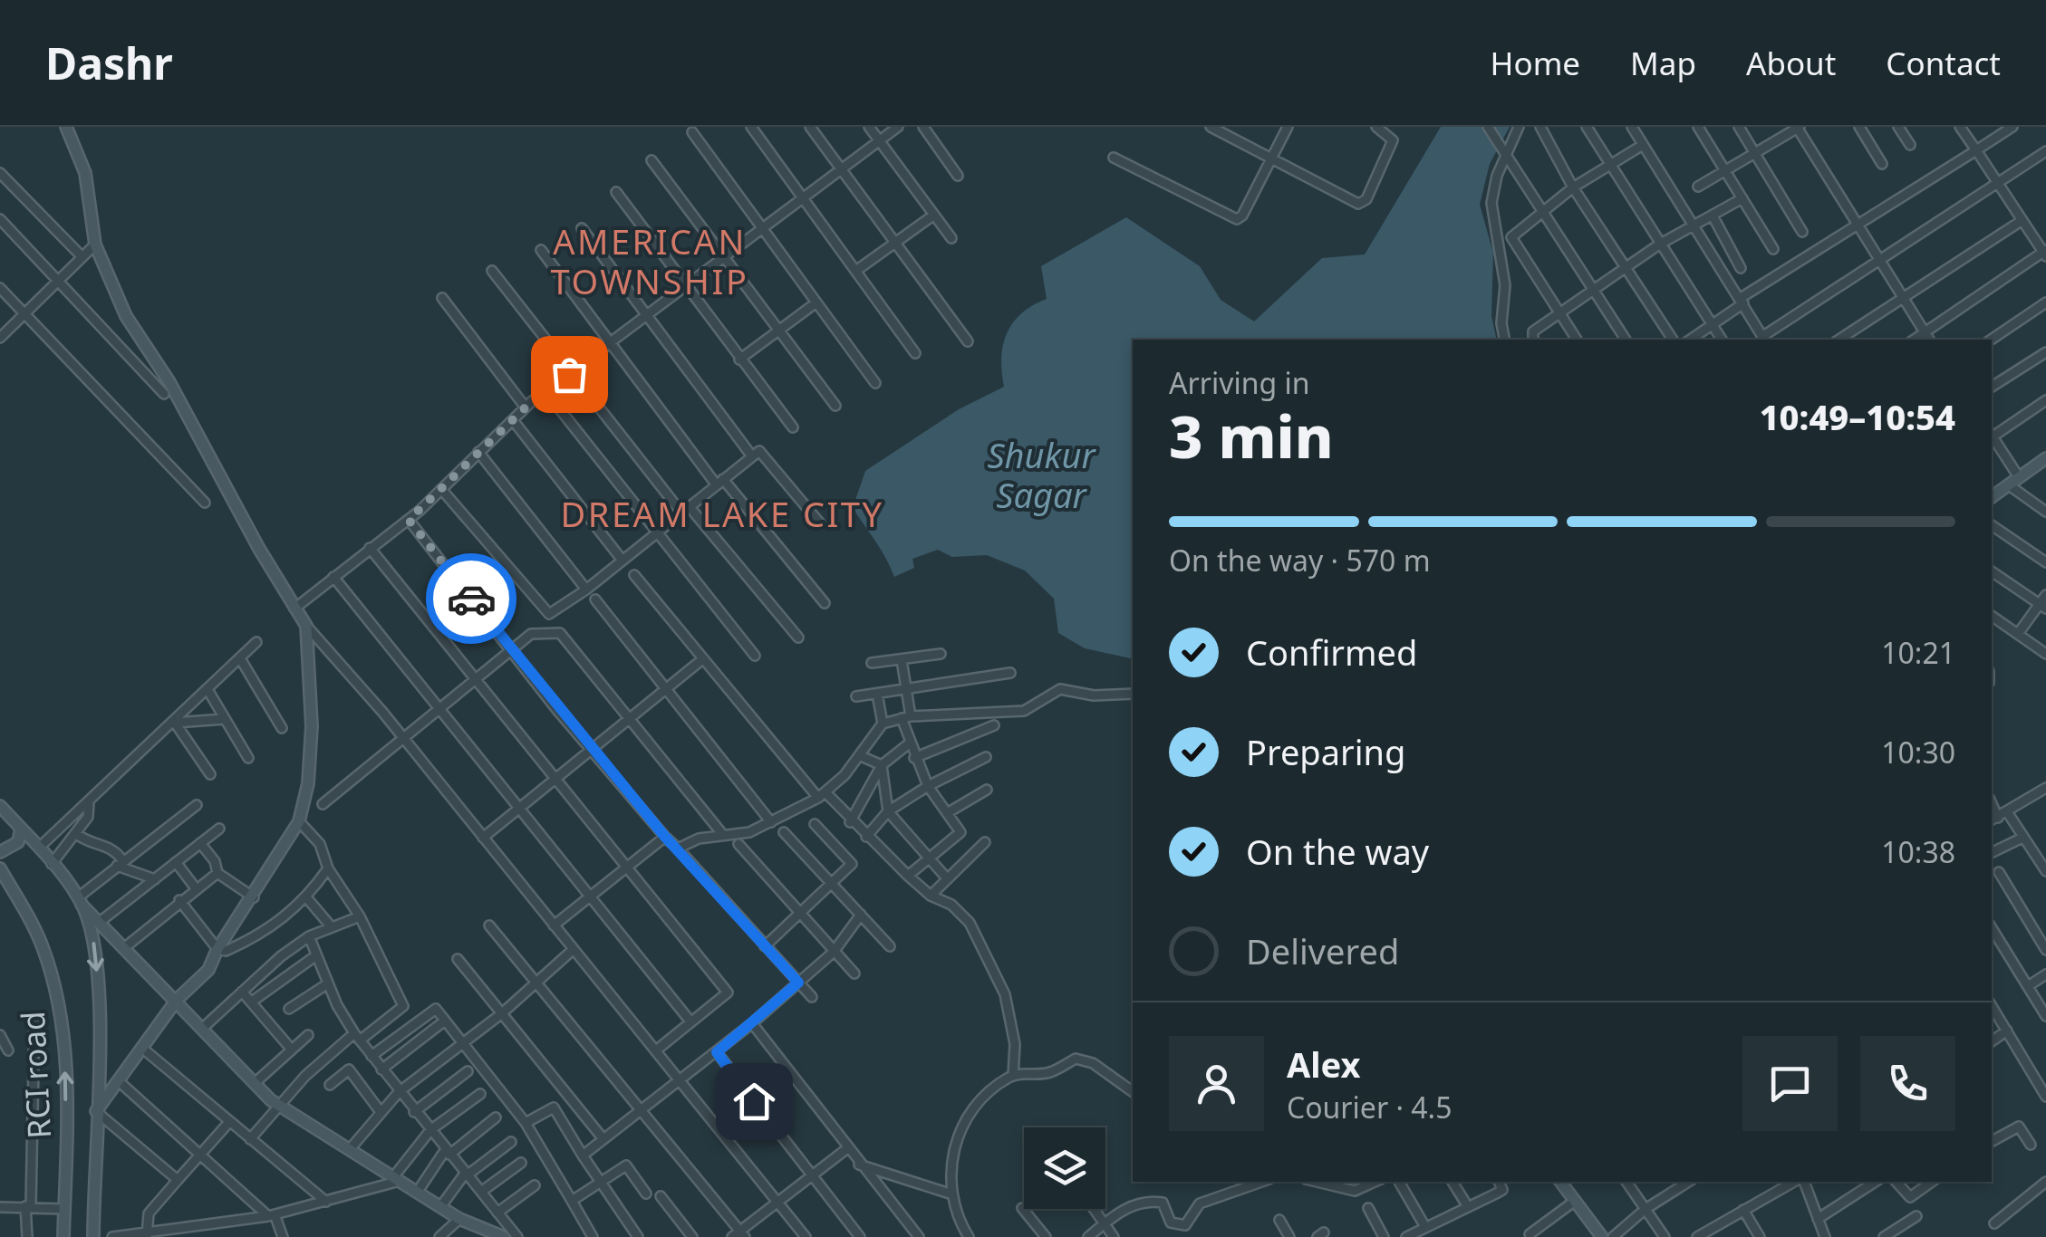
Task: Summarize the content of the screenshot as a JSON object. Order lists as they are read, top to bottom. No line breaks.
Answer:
{"streets":{"street":["RCI road"]},"districts":["AMERICAN TOWNSHIP","DREAM LAKE CITY"],"water":["Shukur Sagar"],"page":{"header":"Dashr","nav":["Home","Map","About","Contact"],"heading":["3 min","Arriving in","10:49–10:54"],"panel":["Alex","Courier · 4.5"],"bar":"On the way · 570 m","list":[["Confirmed","10:21"],["Preparing","10:30"],["On the way","10:38"],"Delivered"]}}
